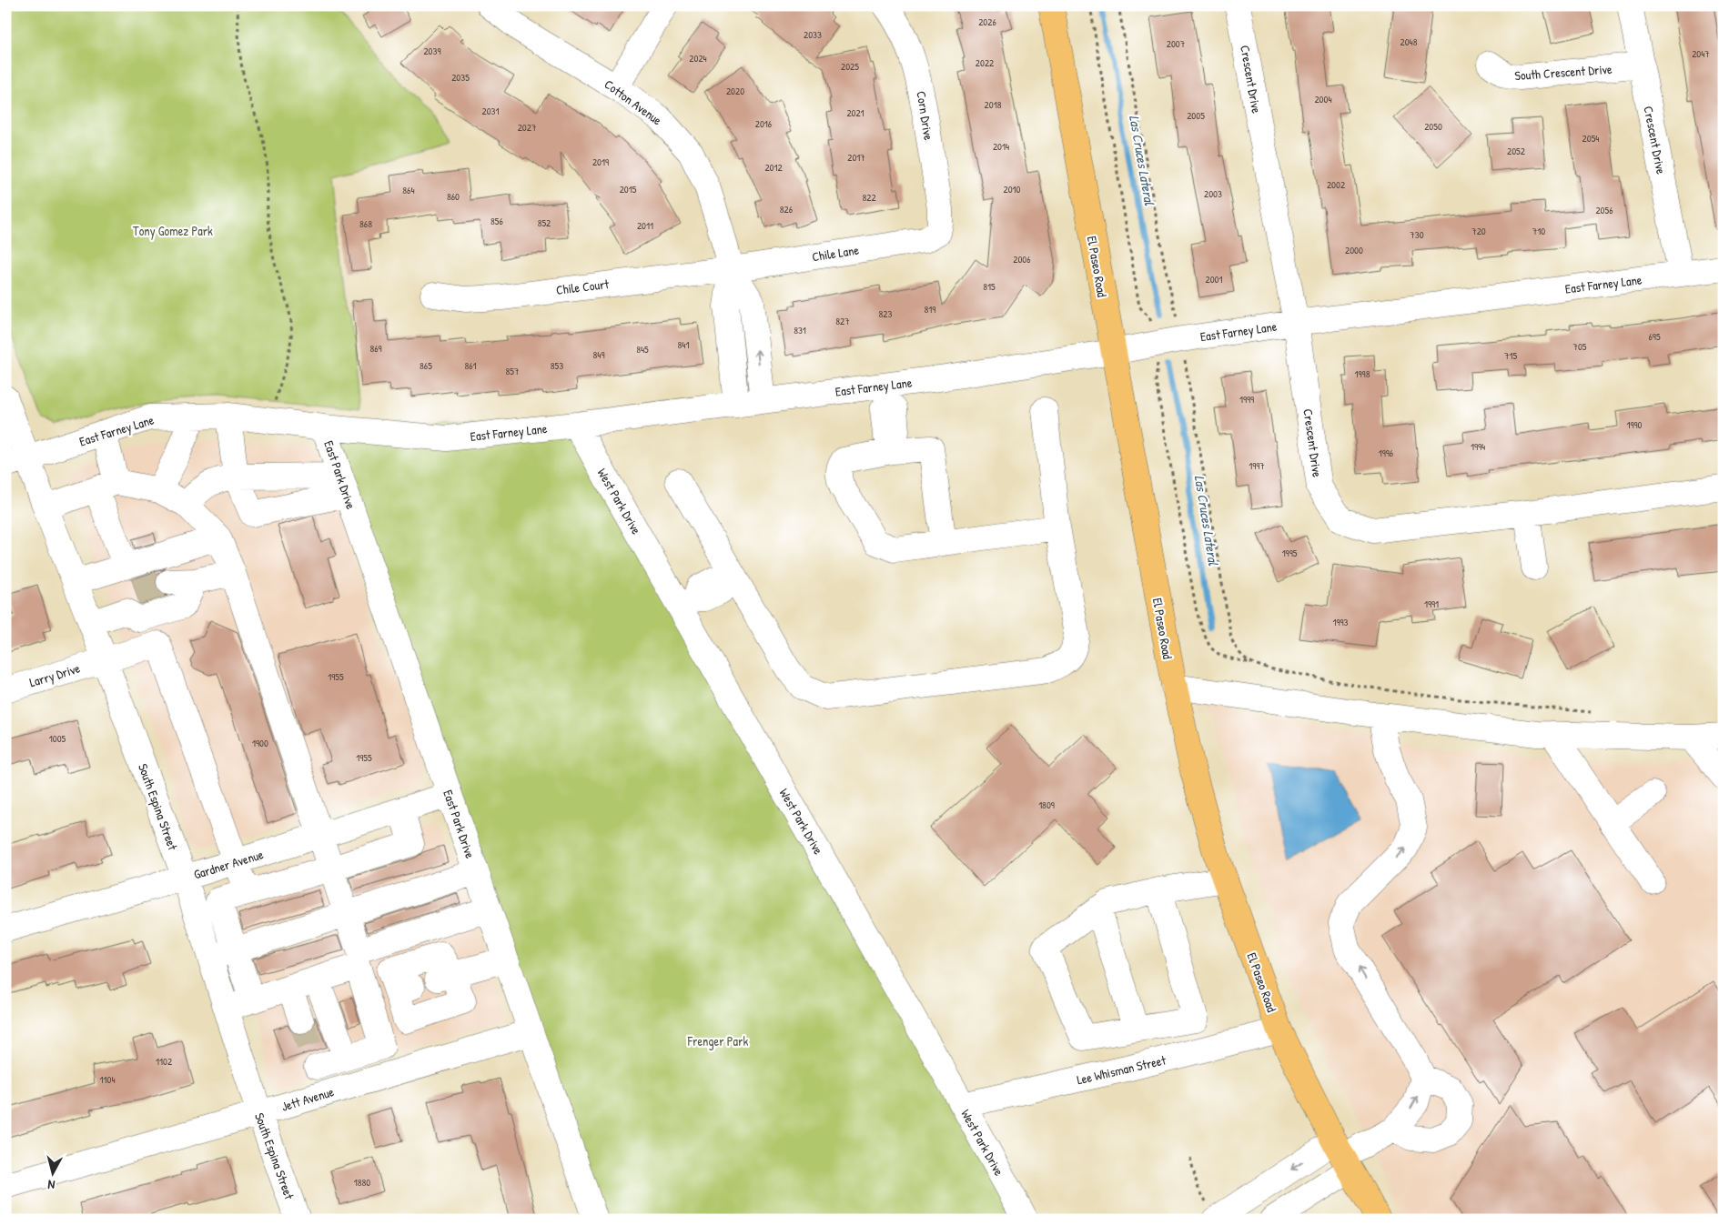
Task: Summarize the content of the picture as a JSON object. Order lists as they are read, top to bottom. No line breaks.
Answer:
{"streets":{"main road":["El Paseo Road"],"street":["South Crescent Drive","Crescent Drive","Cotton Avenue","Corn Drive","Chile Lane","East Farney Lane","Chile Court","East Park Drive","West Park Drive","Larry Drive","South Espina Street","Gardner Avenue","Lee Whisman Street","Jett Avenue"]},"crossings":[["South Crescent Drive","Crescent Drive"],["Crescent Drive","East Farney Lane"],["Cotton Avenue","Chile Lane"],["Cotton Avenue","East Farney Lane"],["Cotton Avenue","Chile Court"],["Corn Drive","Chile Lane"],["Chile Lane","Chile Court"],["El Paseo Road","East Farney Lane"],["El Paseo Road","Lee Whisman Street"],["East Farney Lane","East Park Drive"],["East Farney Lane","West Park Drive"],["East Farney Lane","South Espina Street"],["East Park Drive","Gardner Avenue"],["East Park Drive","Jett Avenue"],["West Park Drive","Lee Whisman Street"],["Larry Drive","South Espina Street"],["Larry Drive","Gardner Avenue"],["South Espina Street","Gardner Avenue"],["South Espina Street","Jett Avenue"]],"water":["Las Cruces Lateral"],"parks":["Tony Gomez Park","Frenger Park"],"house_numbers":["2026","2033","2048","2007","2039","2047","2024","2022","2025","2035","2020","2004","2018","2031","2021","2005","2016","2050","2027","2054","2014","2052","2017","2019","2012","2002","2015","2010","864","2003","860","822","826","2056","856","852","868","2011","720","710","730","2000","2006","2001","815","819","823","827","831","695","841","705","869","845","849","715","865","861","853","857","1998","1999","1990","1994","1996","1997","1995","1991","1993","1955","1005","1900","1955","1809","1102","1104","1880"],"north":"bottom"}
